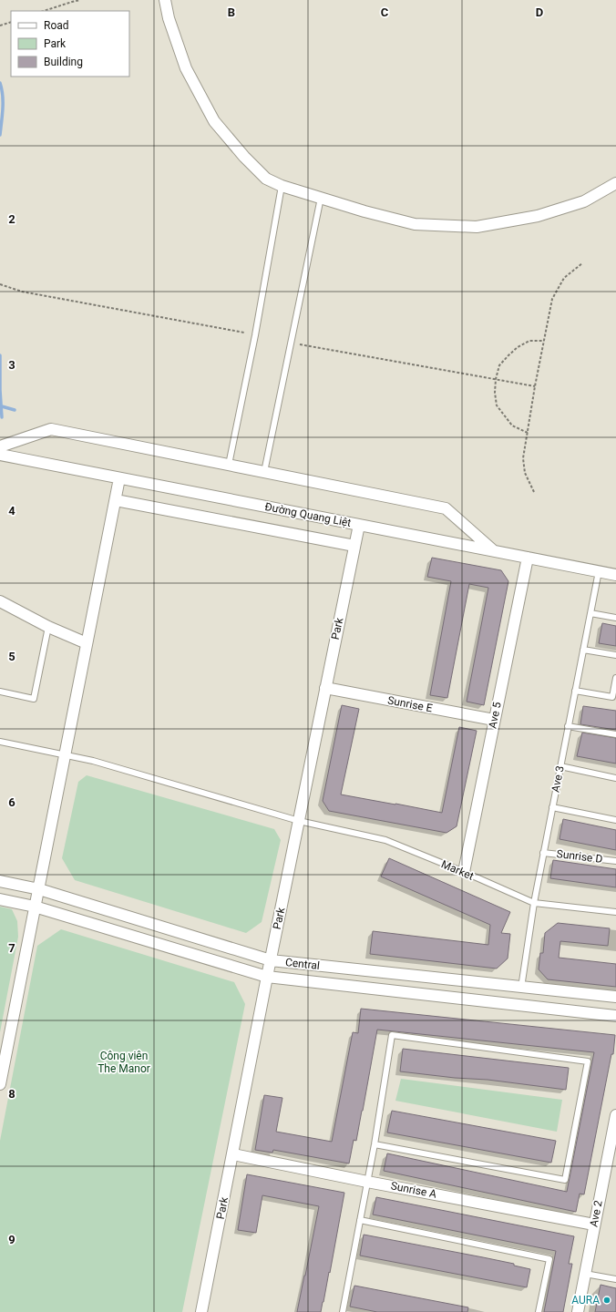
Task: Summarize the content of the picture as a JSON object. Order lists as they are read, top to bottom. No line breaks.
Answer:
{"streets":{"street":["Đường Quang Liệt","Park","Sunrise E","Ave 5","Central","Sunrise A","Ave 2"],"lane":["Ave 3","Sunrise D","Market"]},"crossings":[["Đường Quang Liệt","Park"],["Đường Quang Liệt","Ave 5"],["Đường Quang Liệt","Ave 3"],["Park","Sunrise E"],["Park","Market"],["Park","Central"],["Park","Sunrise A"],["Sunrise E","Ave 5"],["Ave 5","Market"],["Ave 3","Sunrise D"],["Ave 3","Market"],["Ave 3","Central"],["Sunrise A","Ave 2"]],"parks":["Công viên The Manor"],"places":["AURA"],"legend":["Road","Park","Building"],"grid":{"columns":["B","C","D"],"rows":["2","3","4","5","6","7","8","9"]}}
